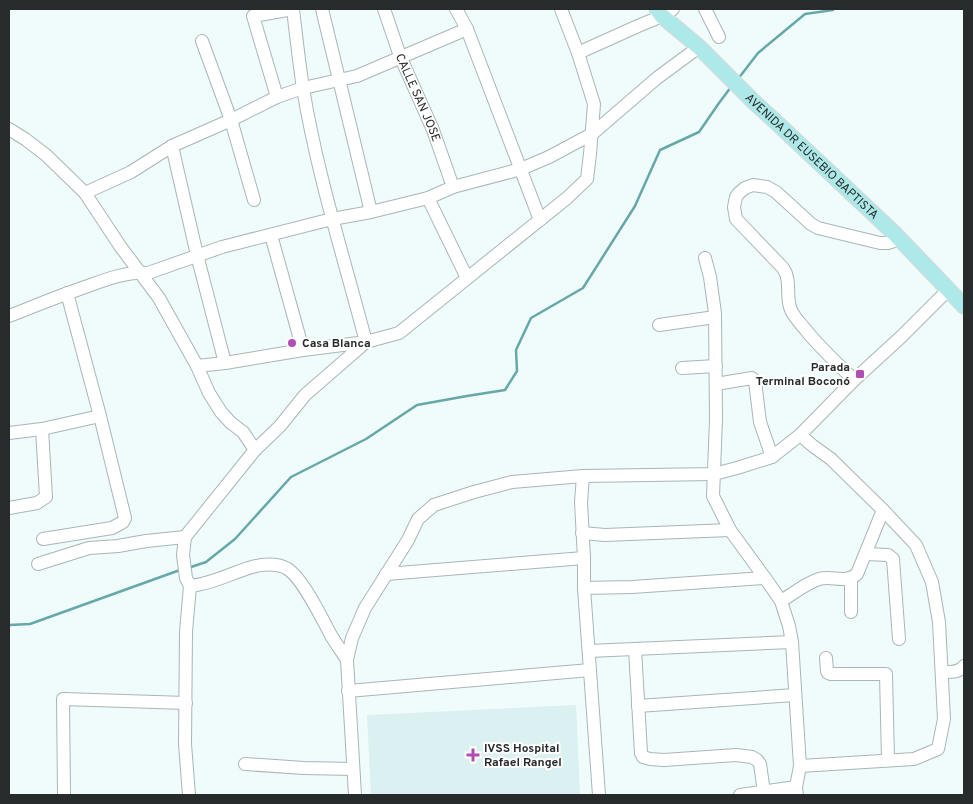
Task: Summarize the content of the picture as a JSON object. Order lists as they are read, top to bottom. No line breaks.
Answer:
{"streets":{"main road":["AVENIDA DR EUSEBIO BAPTISTA"],"street":["CALLE SAN JOSE"]},"places":{"other":["Casa Blanca"],"transit":["Parada Terminal Boconó"],"health":["IVSS Hospital Rafael Rangel"]}}
